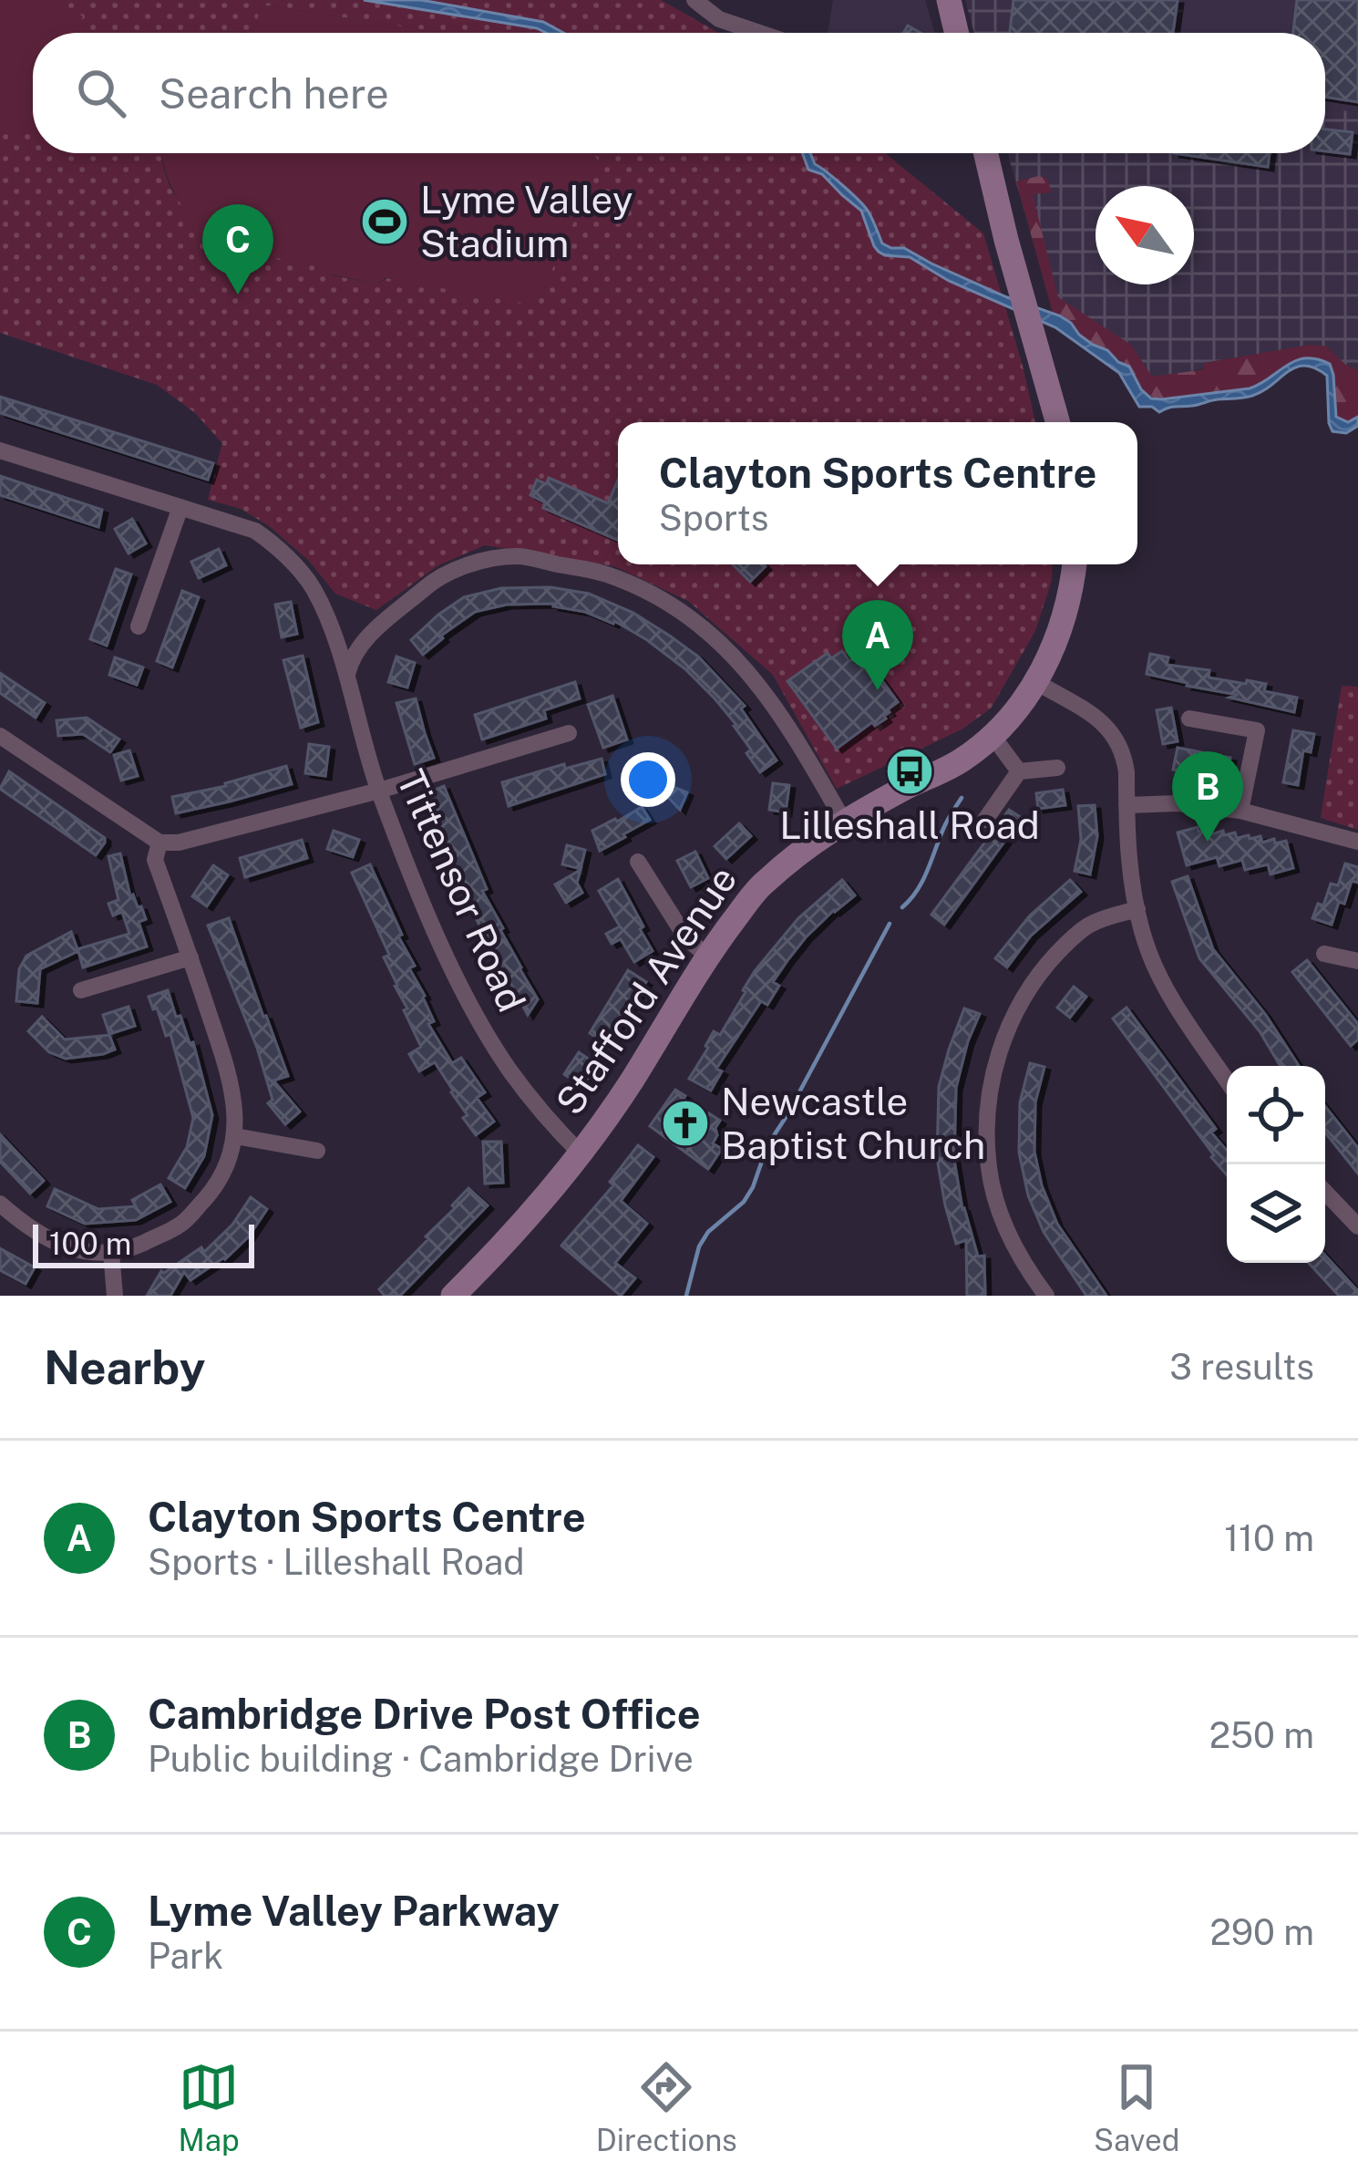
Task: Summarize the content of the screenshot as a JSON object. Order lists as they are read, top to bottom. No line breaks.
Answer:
{"streets":{"street":["Tittensor Road","Stafford Avenue"]},"crossings":[["Tittensor Road","Stafford Avenue"]],"places":{"sports":["Lyme Valley Stadium"],"bus stop":["Lilleshall Road"],"church":["Newcastle Baptist Church"]},"scale_bar":"100 m","north":"top left","page":{"search":"Search here","pins":["C","A","B"],"popup":["Clayton Sports Centre","Sports"],"scale":"100 m","heading":["Nearby","3 results"],"list":[{"mark":"A","name":"Clayton Sports Centre","note":"Sports · Lilleshall Road","value":"110 m"},{"mark":"B","name":"Cambridge Drive Post Office","note":"Public building · Cambridge Drive","value":"250 m"},{"mark":"C","name":"Lyme Valley Parkway","note":"Park","value":"290 m"}],"nav":["Map","Directions","Saved"]}}
